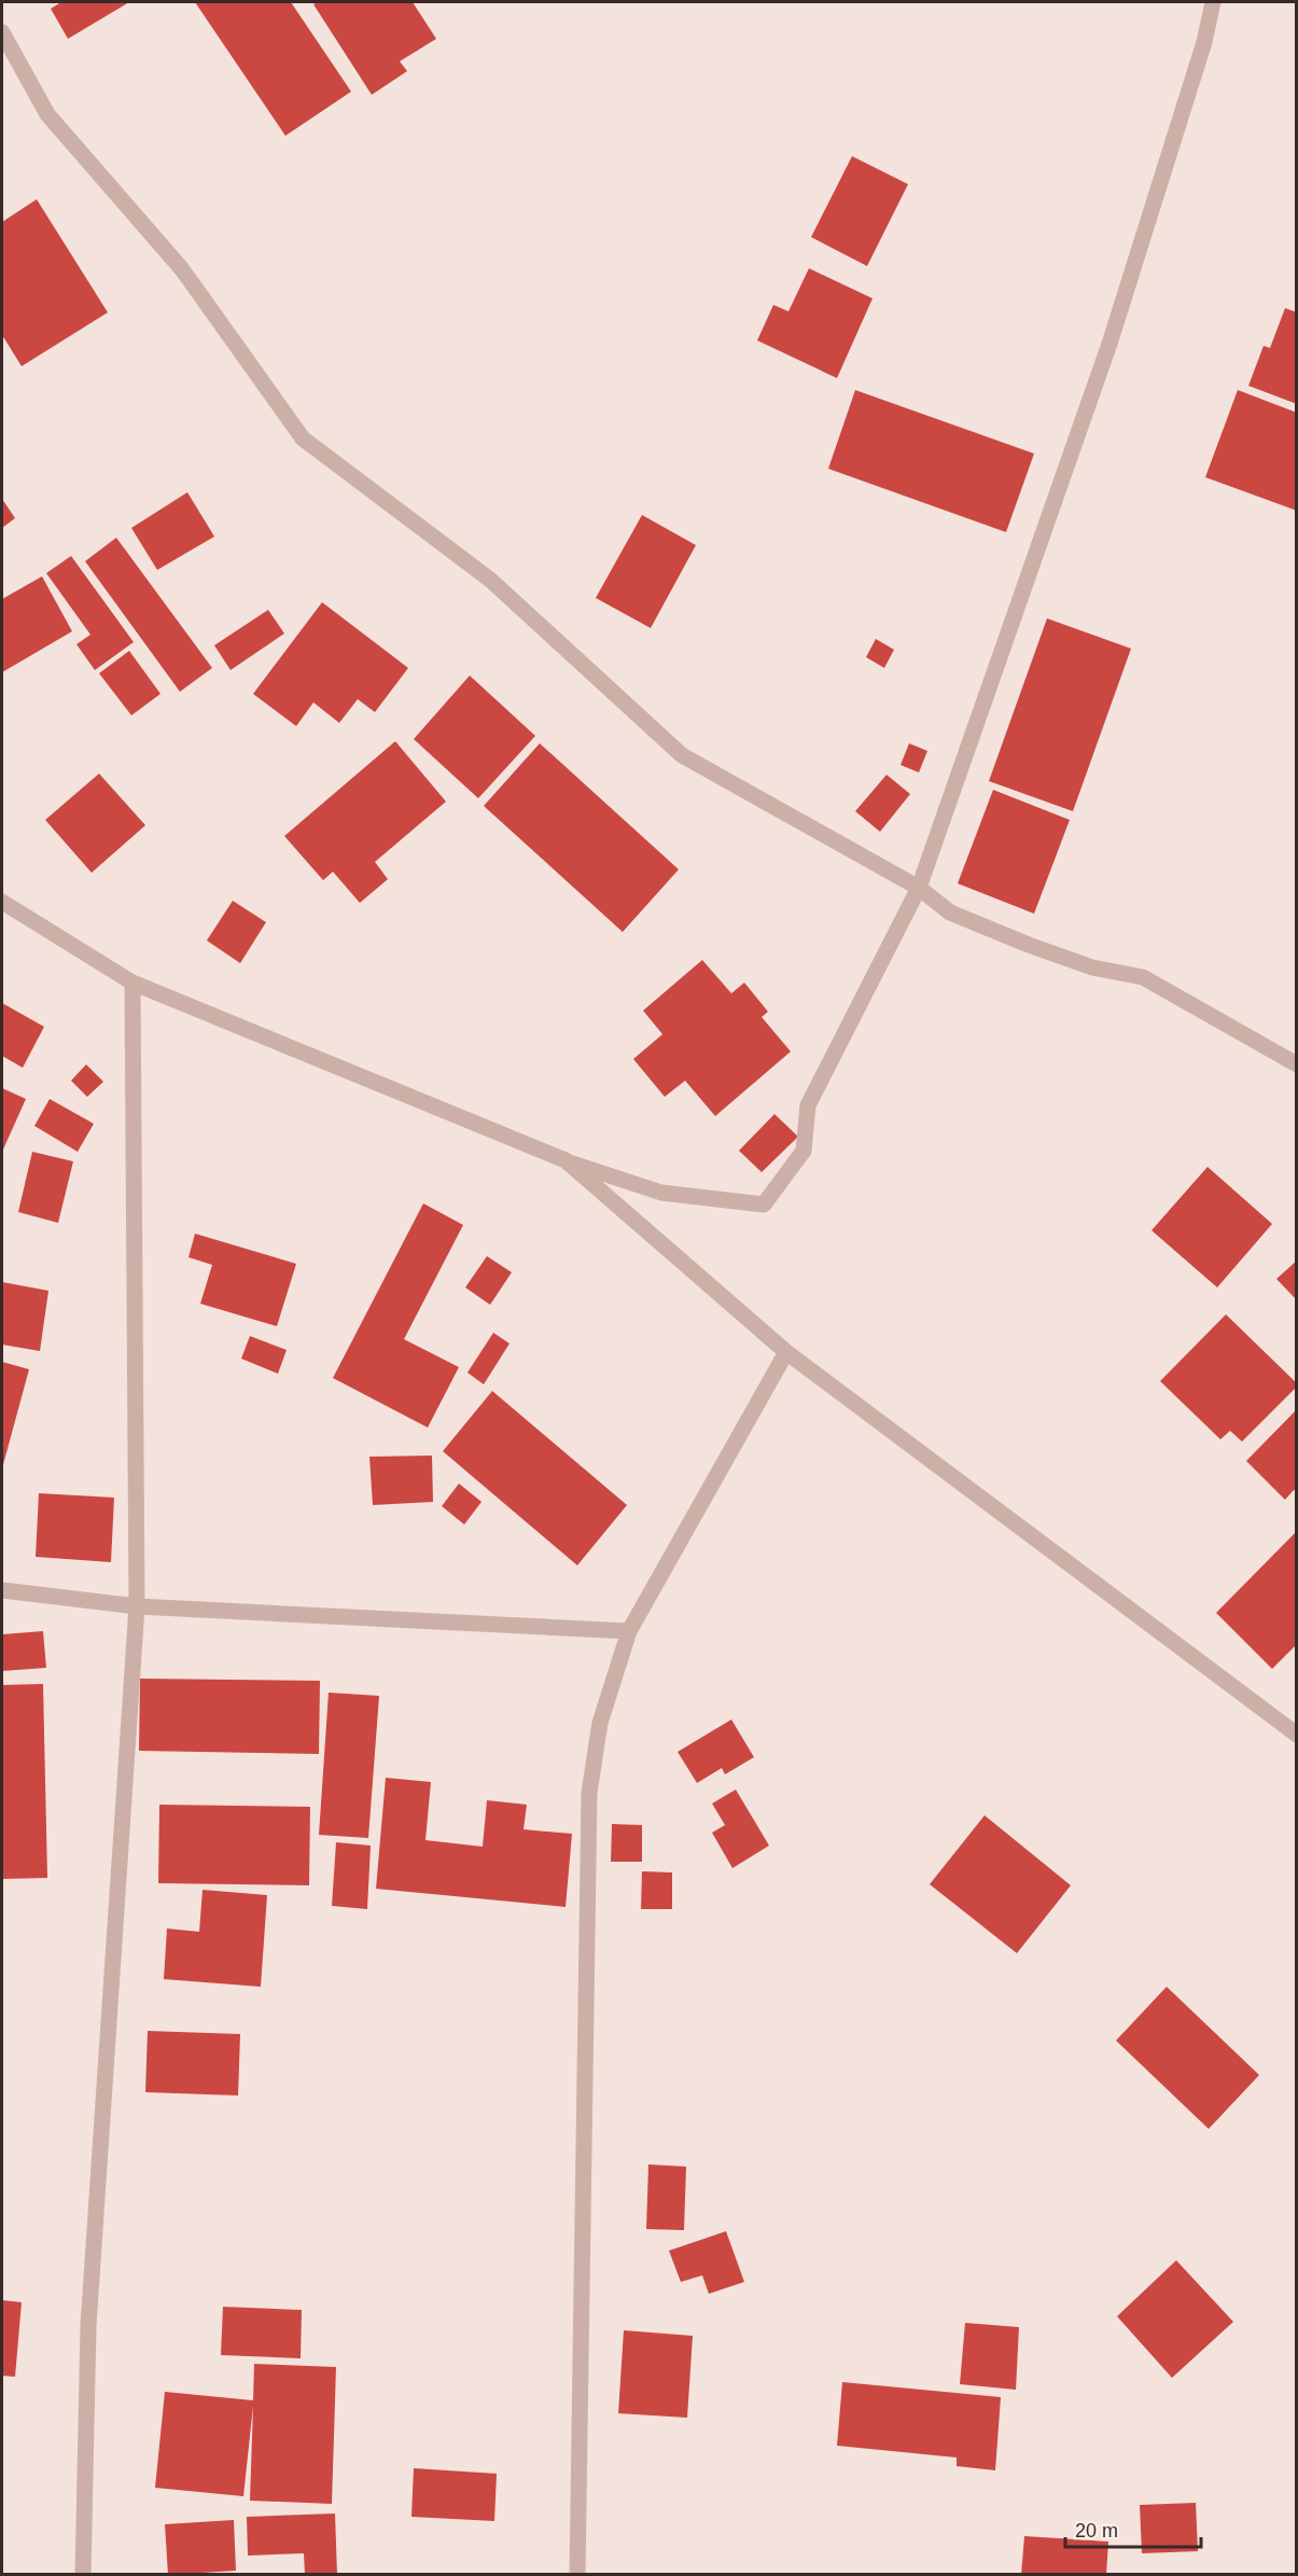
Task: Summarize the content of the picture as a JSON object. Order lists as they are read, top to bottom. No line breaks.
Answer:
{"scale_bar":"20 m"}
